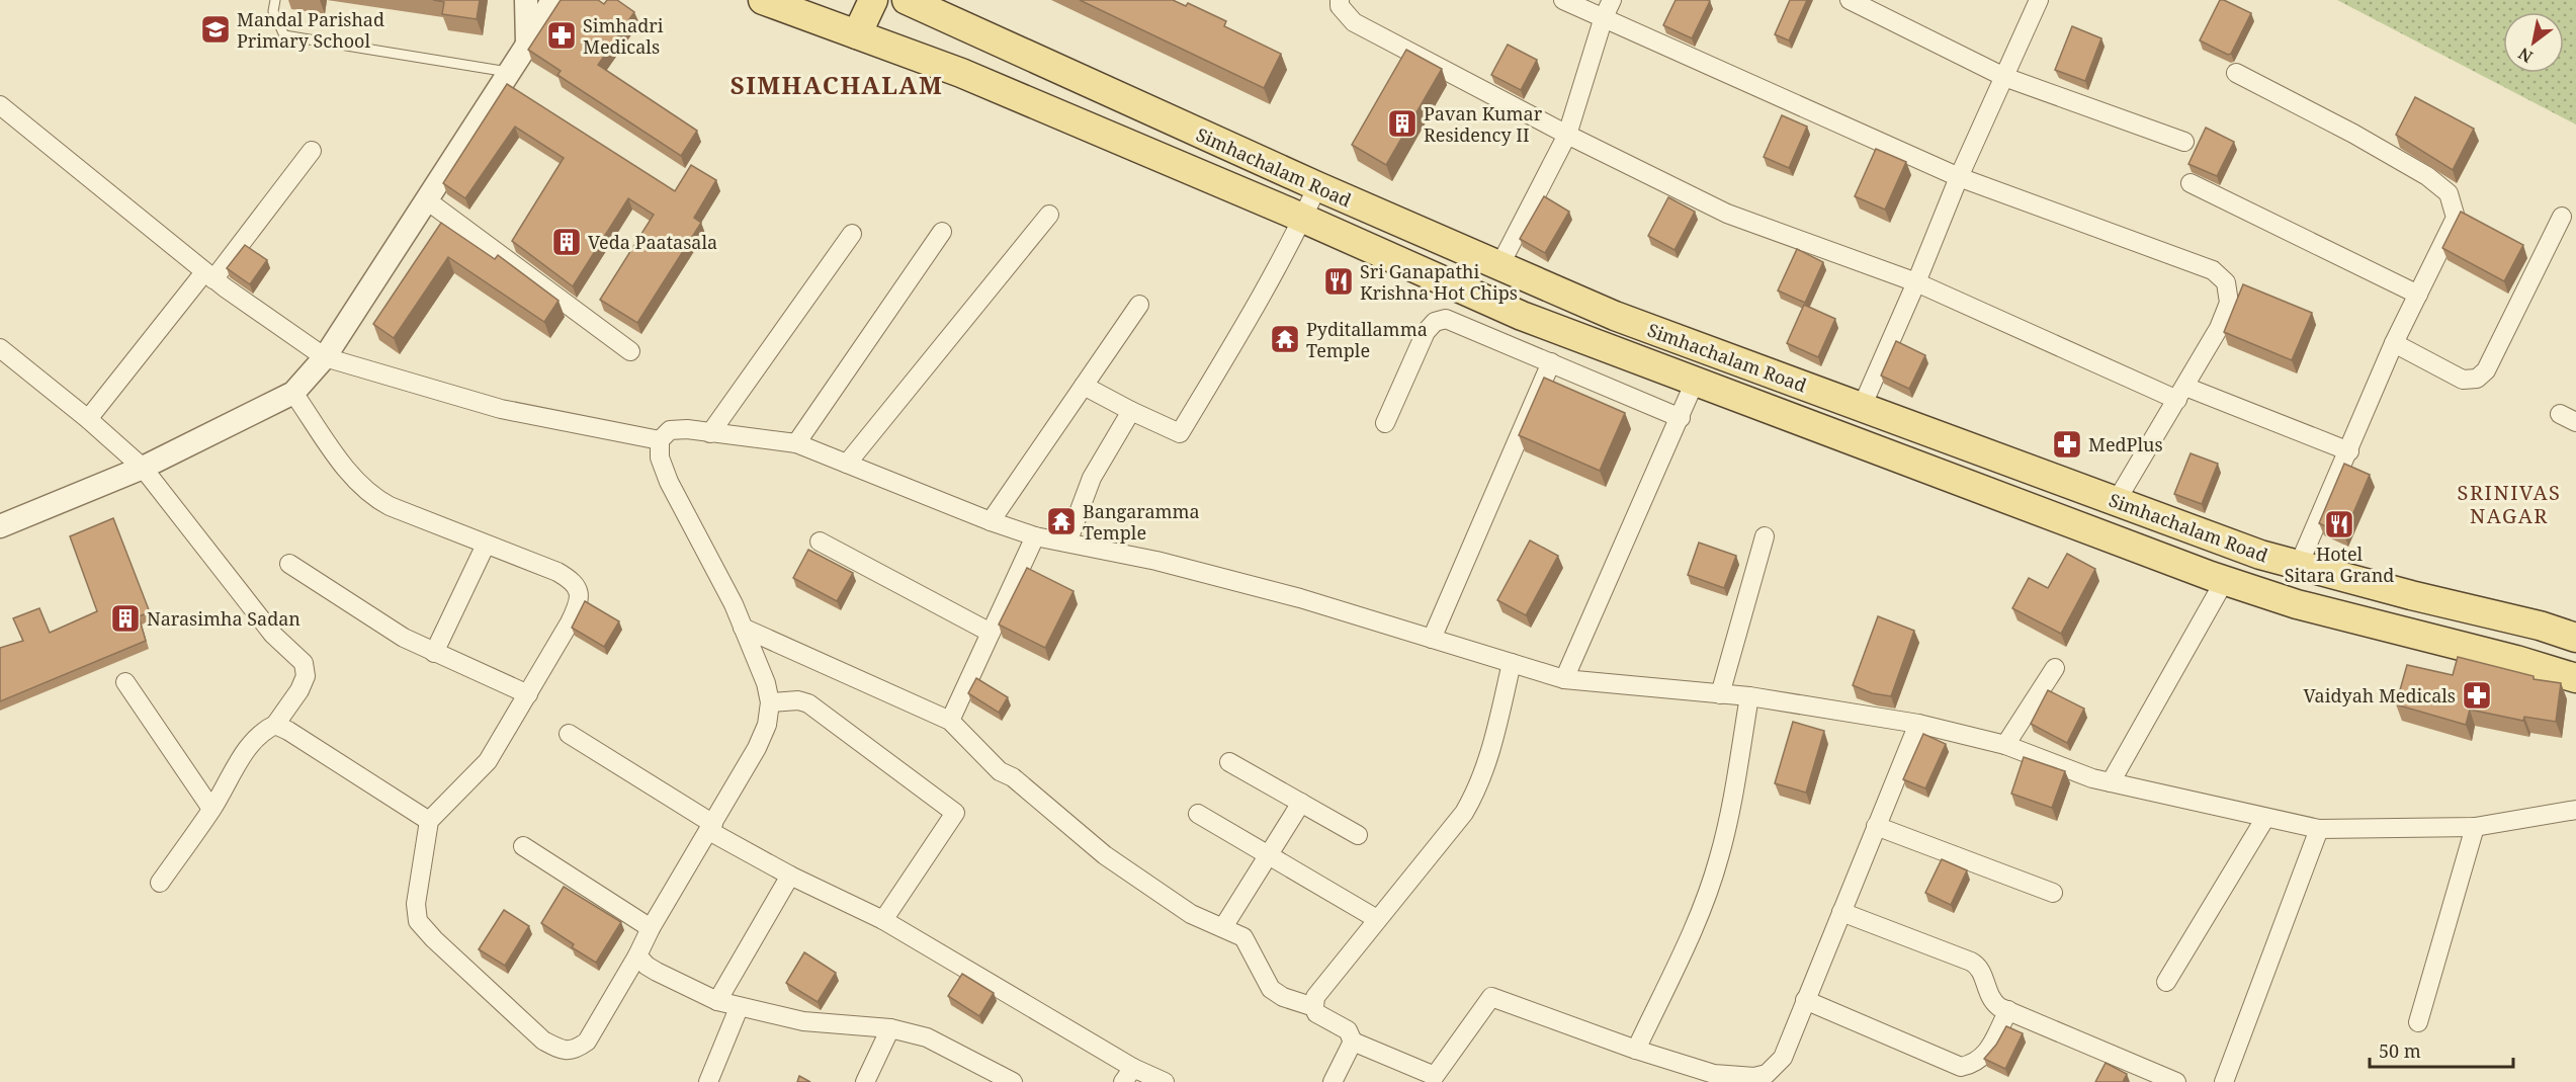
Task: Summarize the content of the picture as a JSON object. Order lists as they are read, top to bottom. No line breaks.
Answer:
{"streets":{"main road":["Simhachalam Road"]},"districts":["SIMHACHALAM","SRINIVAS NAGAR"],"places":{"school or university":["Mandal Parishad Primary School"],"pharmacy":["Simhadri Medicals","MedPlus","Vaidyah Medicals"],"building":["Pavan Kumar Residency II","Veda Paatasala","Narasimha Sadan"],"restaurant":["Sri Ganapathi Krishna Hot Chips","Hotel Sitara Grand"],"temple":["Pyditallamma Temple","Bangaramma Temple"]},"scale_bar":"50 m","north":"bottom left"}
